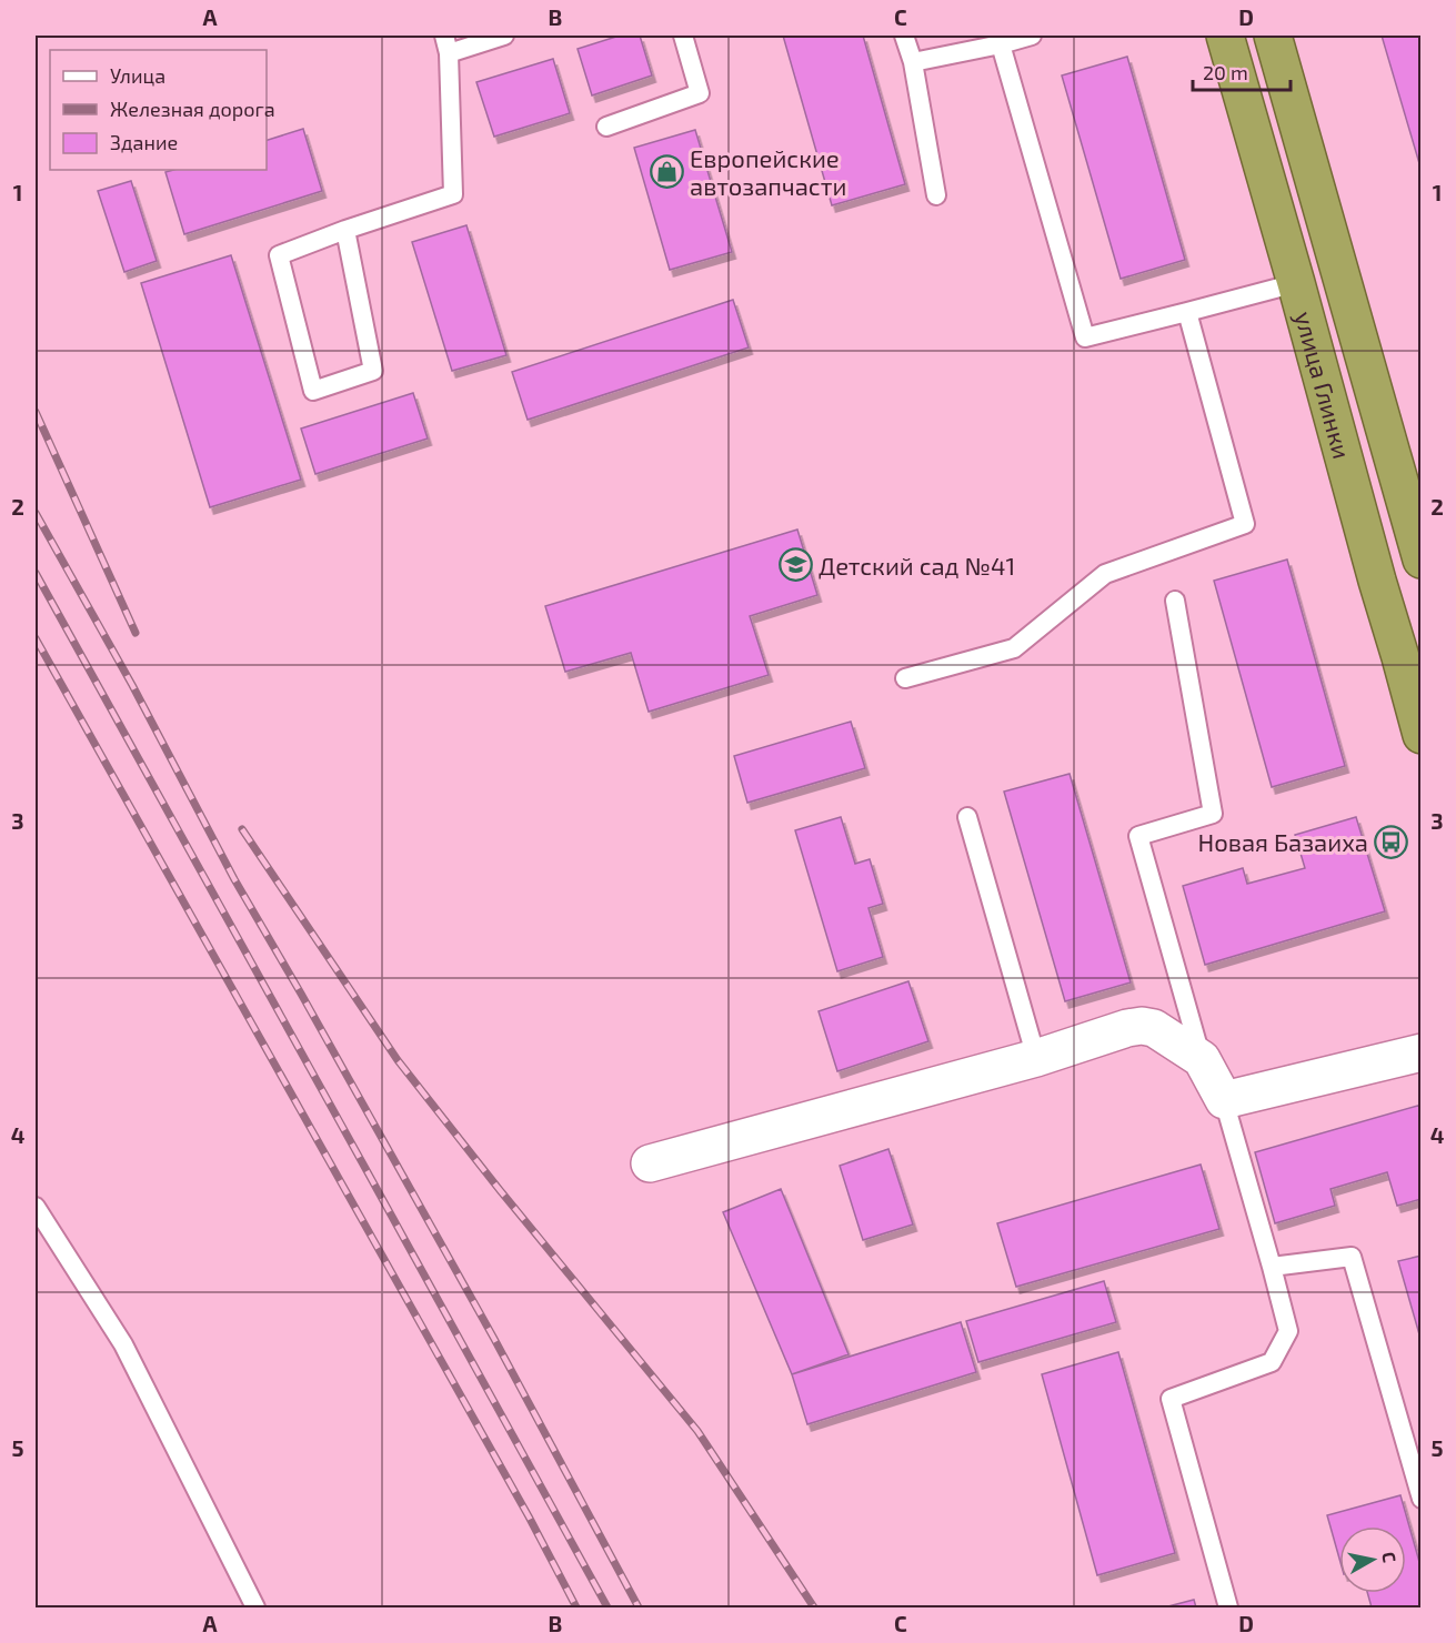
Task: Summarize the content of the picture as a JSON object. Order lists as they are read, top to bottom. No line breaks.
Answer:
{"streets":{"highway":["улица Глинки"]},"places":{"shop":["Европейские автозапчасти"],"school or university":["Детский сад №41"],"bus stop":["Новая Базаиха"]},"legend":["Улица","Железная дорога","Здание"],"scale_bar":"20 m","north":"right","grid":{"columns":["A","B","C","D"],"rows":["1","2","3","4","5"]}}
